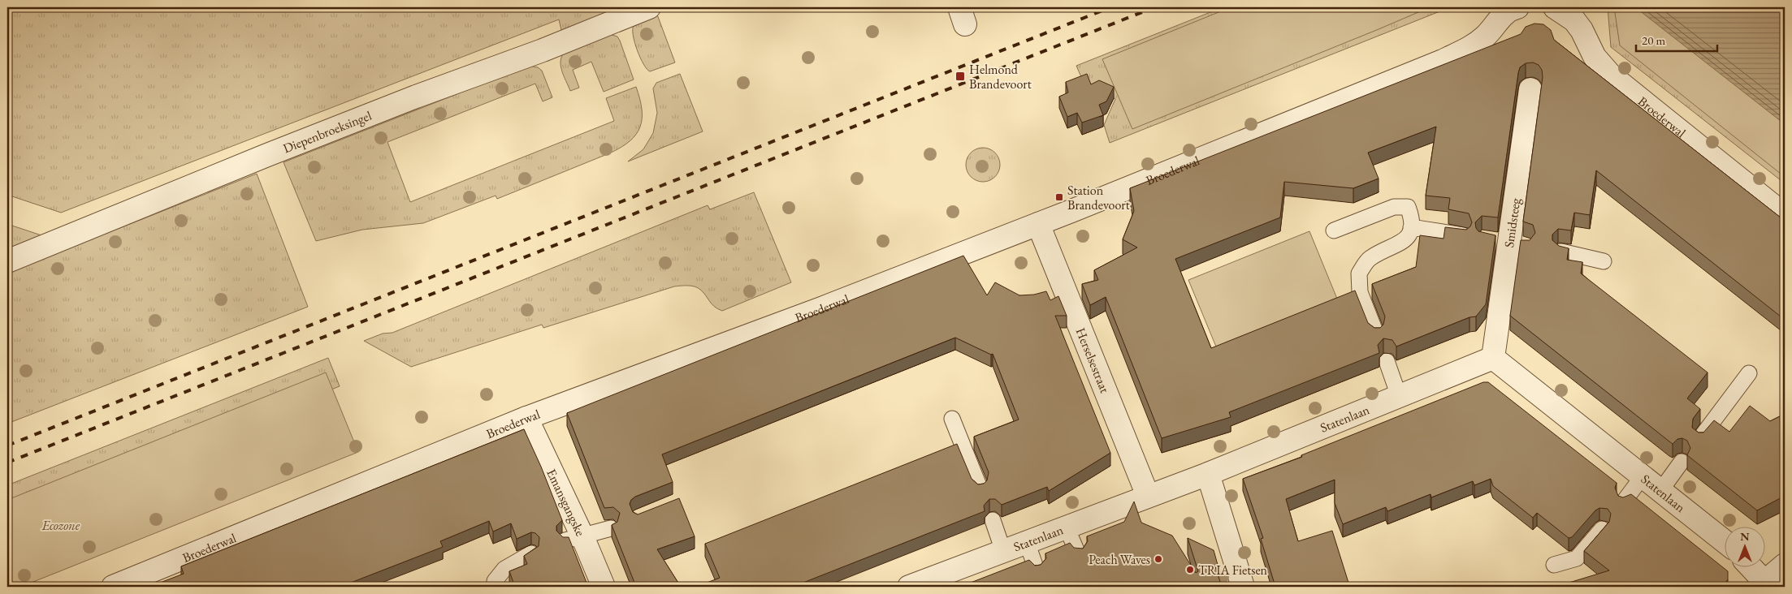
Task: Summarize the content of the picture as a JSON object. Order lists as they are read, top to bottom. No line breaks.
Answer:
{"streets":{"street":["Broederwal","Diepenbroeksingel","Smidsteeg","Herselsestraat","Statenlaan","Emansgangske"]},"crossings":[["Broederwal","Herselsestraat"],["Broederwal","Emansgangske"],["Smidsteeg","Statenlaan"],["Herselsestraat","Statenlaan"]],"parks":["Ecozone"],"places":{"transit":["Helmond Brandevoort","Station Brandevoort"],"other":["Peach Waves","TRIA Fietsen"]},"scale_bar":"20 m","north":"top"}
